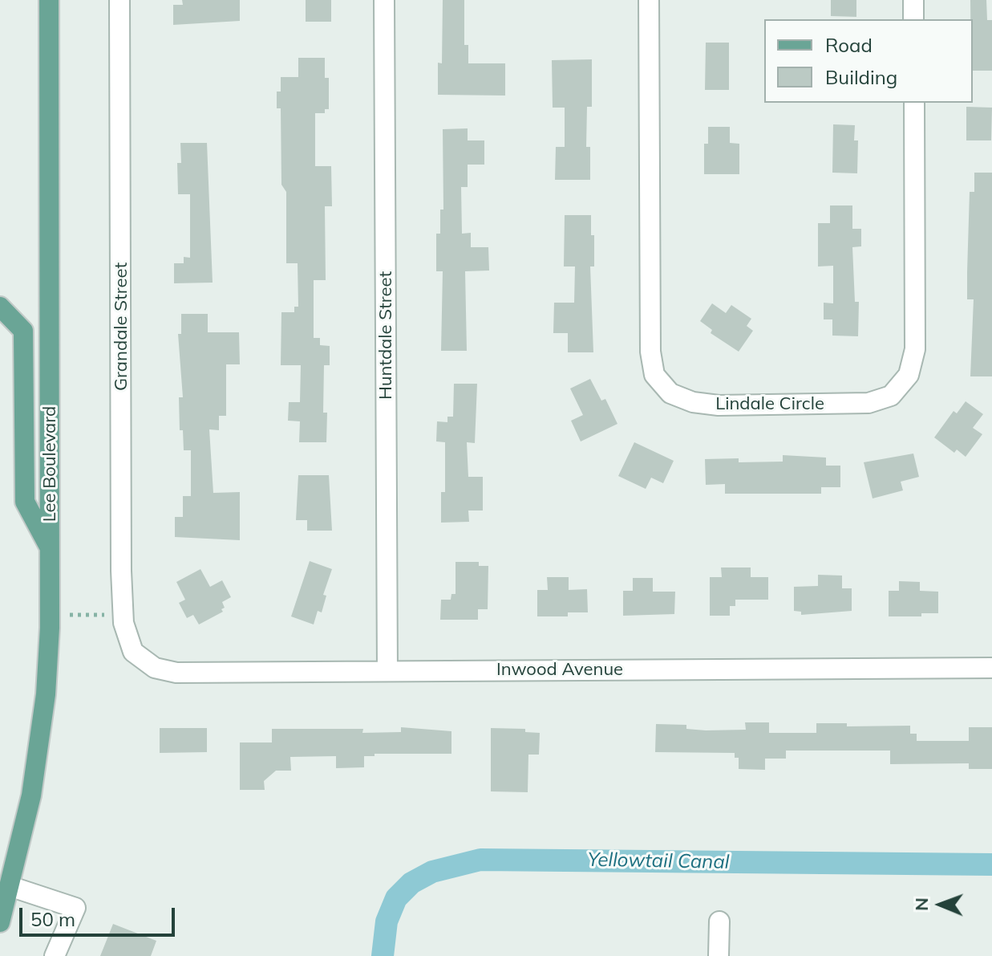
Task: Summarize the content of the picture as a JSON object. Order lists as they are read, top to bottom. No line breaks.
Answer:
{"streets":{"main road":["Lee Boulevard"],"street":["Grandale Street","Huntdale Street","Lindale Circle","Inwood Avenue"]},"crossings":[["Grandale Street","Inwood Avenue"],["Huntdale Street","Inwood Avenue"]],"water":["Yellowtail Canal"],"legend":["Road","Building"],"scale_bar":"50 m","north":"left"}
